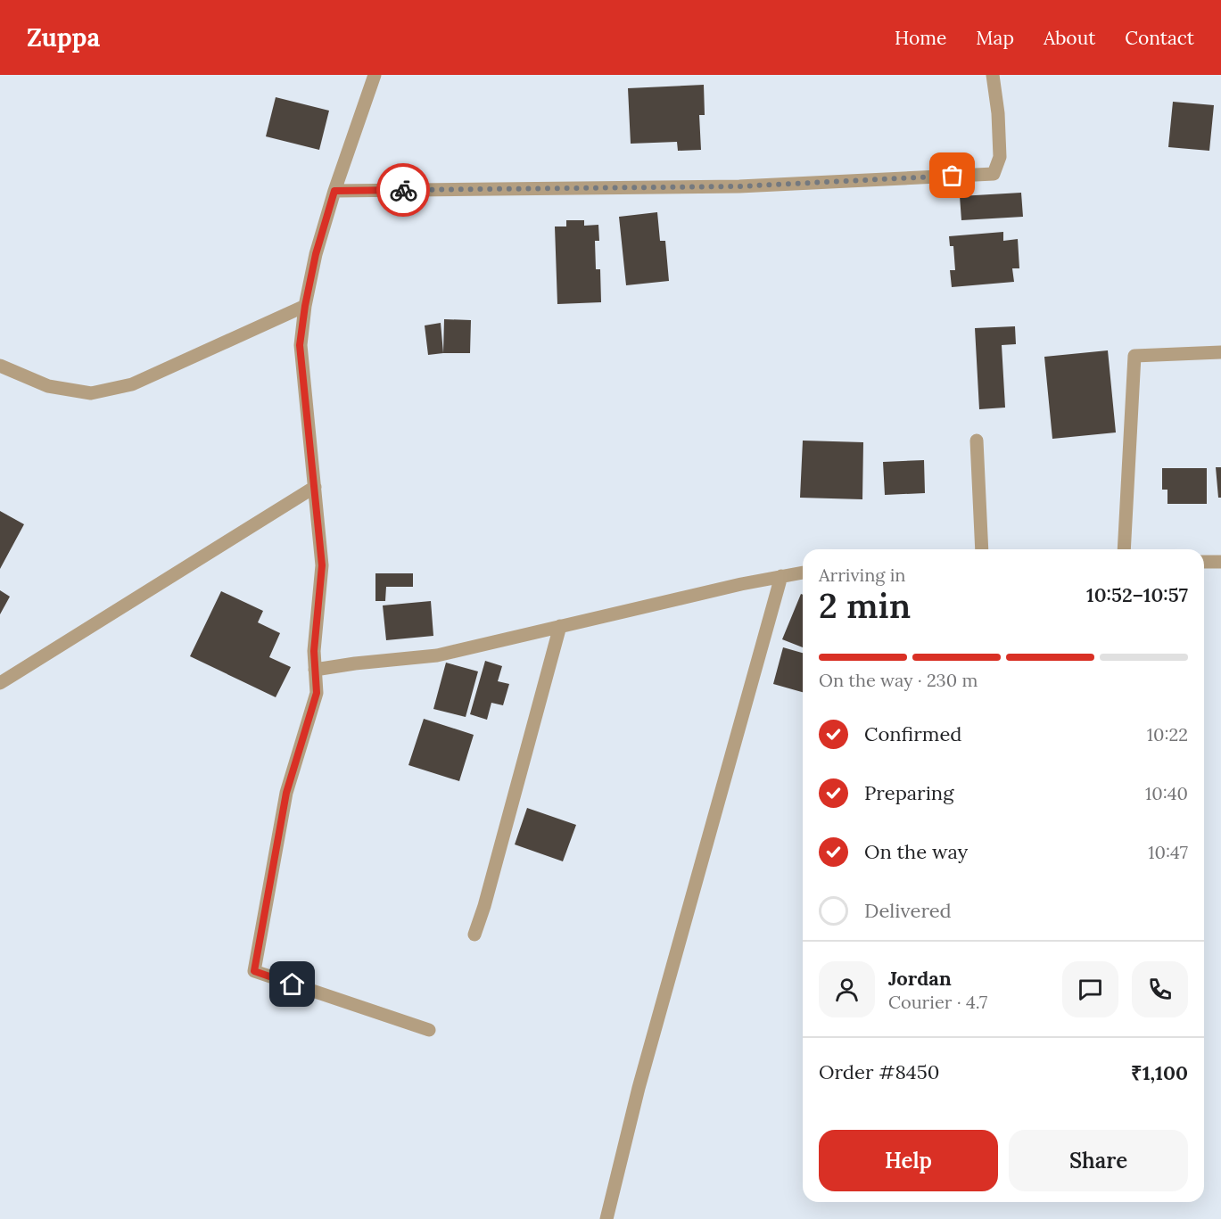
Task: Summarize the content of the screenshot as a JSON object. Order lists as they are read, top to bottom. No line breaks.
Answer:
{"page":{"header":"Zuppa","nav":["Home","Map","About","Contact"],"heading":["2 min","Arriving in","10:52–10:57"],"panel":["Jordan","Courier · 4.7","Order #8450","₹1,100"],"bar":"On the way · 230 m","list":[["Confirmed","10:22"],["Preparing","10:40"],["On the way","10:47"],"Delivered"],"buttons":["Help","Share"]}}
